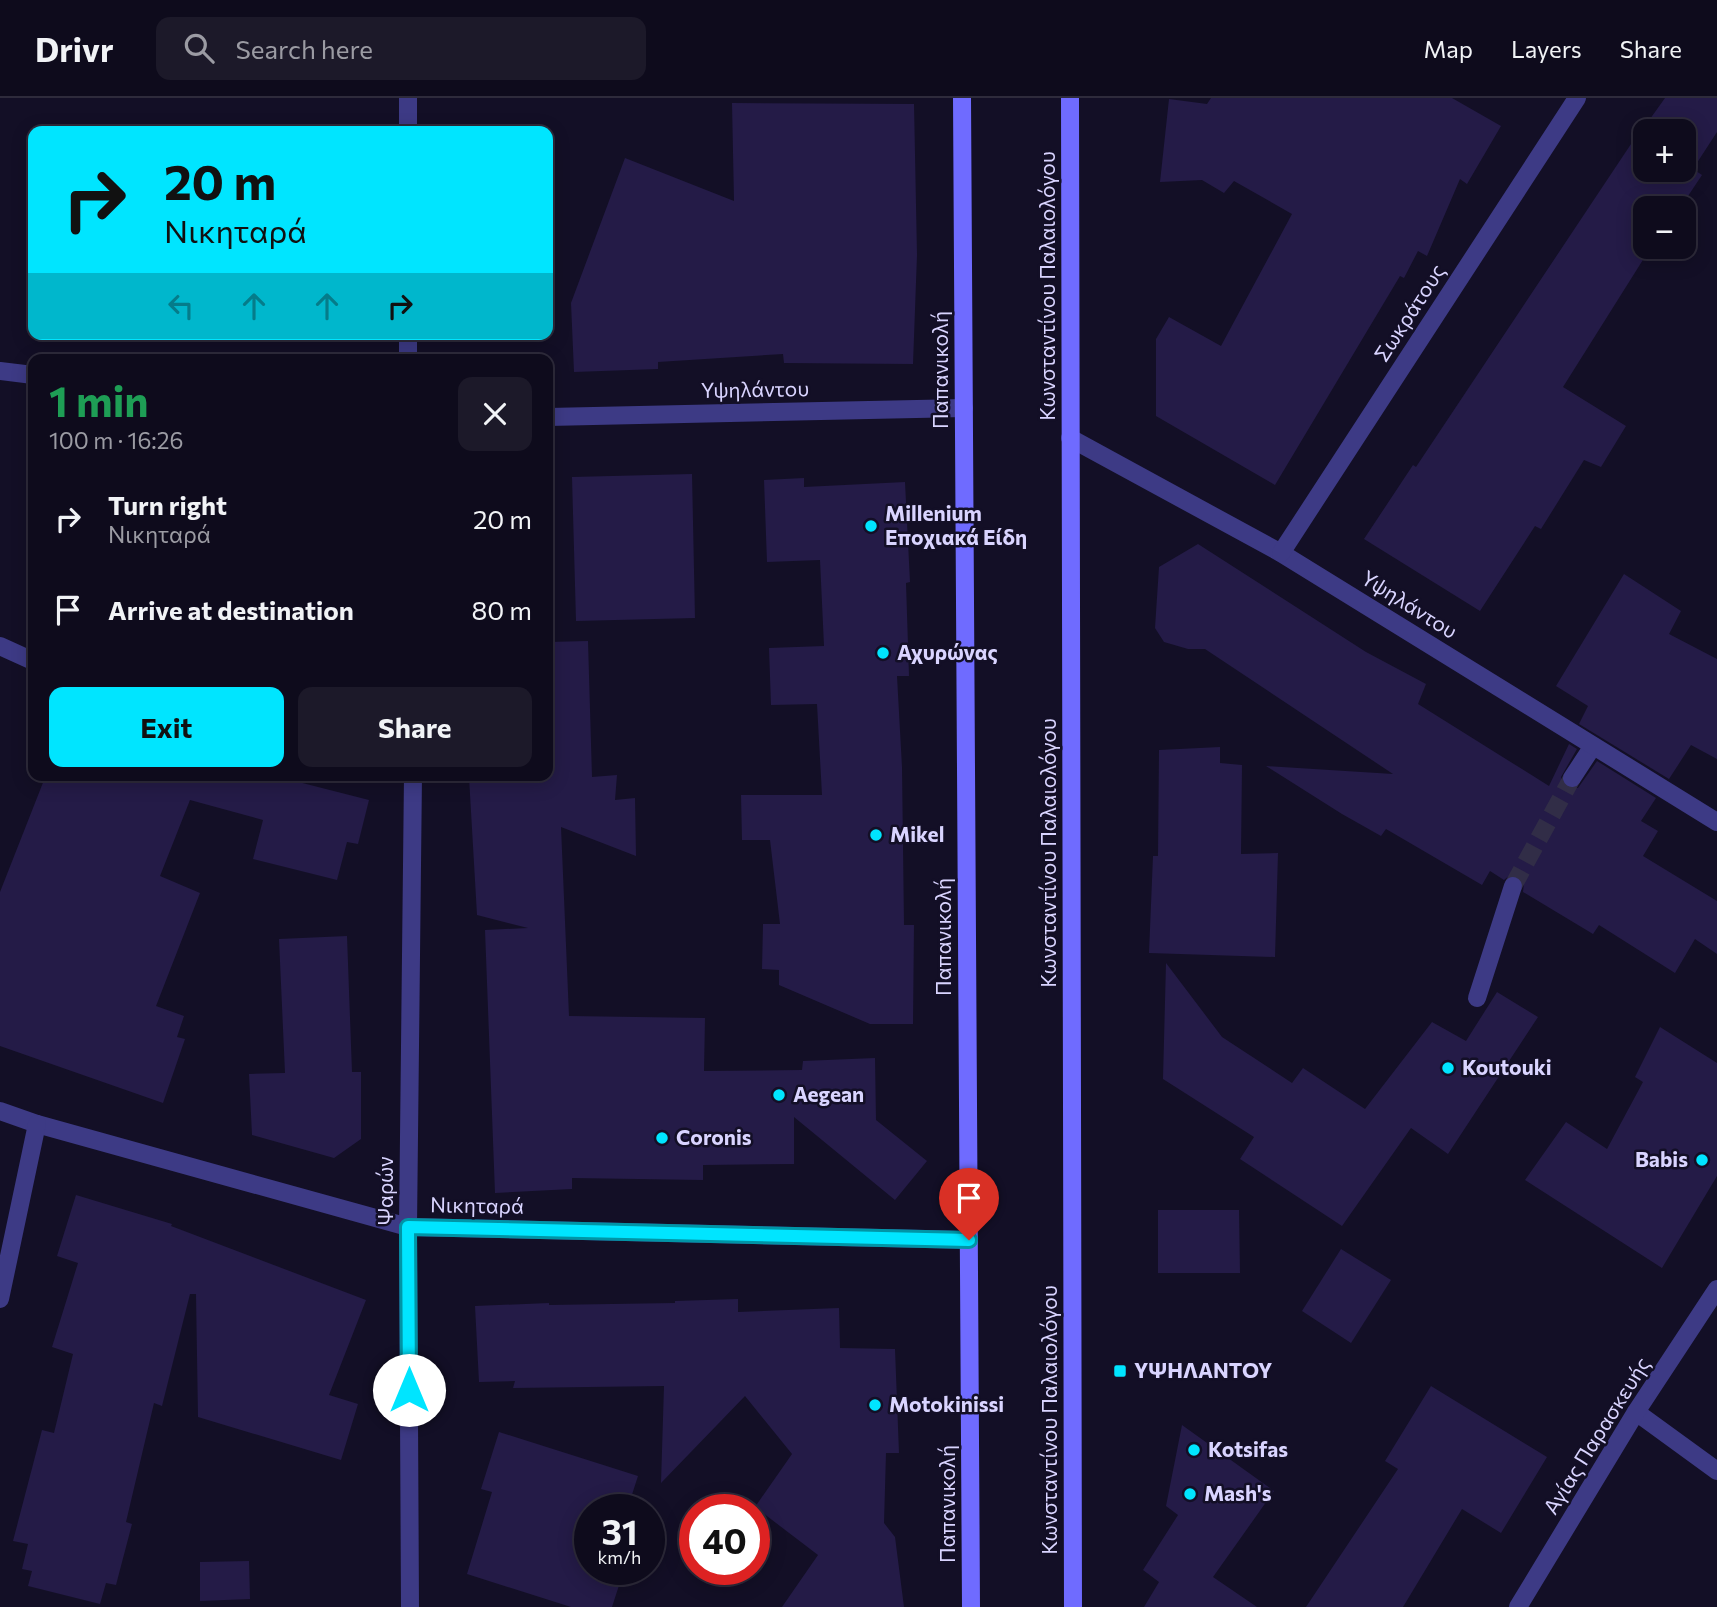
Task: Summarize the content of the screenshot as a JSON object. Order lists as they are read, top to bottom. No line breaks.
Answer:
{"streets":{"main road":["Κωνσταντίνου Παλαιολόγου","Παπανικολή"],"street":["Σωκράτους","Υψηλάντου","Ψαρών","Νικηταρά","Αγίας Παρασκευής"]},"crossings":[["Κωνσταντίνου Παλαιολόγου","Υψηλάντου"],["Σωκράτους","Υψηλάντου"],["Παπανικολή","Υψηλάντου"],["Παπανικολή","Νικηταρά"],["Ψαρών","Νικηταρά"]],"places":{"other":["Millenium Εποχιακά Είδη","Αχυρώνας","Mikel","Koutouki","Aegean","Coronis","Babis","Motokinissi","Kotsifas","Mash's"],"transit":["ΥΨΗΛΑΝΤΟΥ"]},"page":{"header":"Drivr","search":"Search here","nav":["Map","Layers","Share"],"map_buttons":["+","−"],"turn":["20 m","Νικηταρά"],"heading":["1 min","100 m · 16:26"],"list":[{"name":"Turn right","note":"Νικηταρά","value":"20 m"},{"name":"Arrive at destination","value":"80 m"}],"buttons":["Exit","Share"],"speed":"31 km/h","limit":"40"}}
